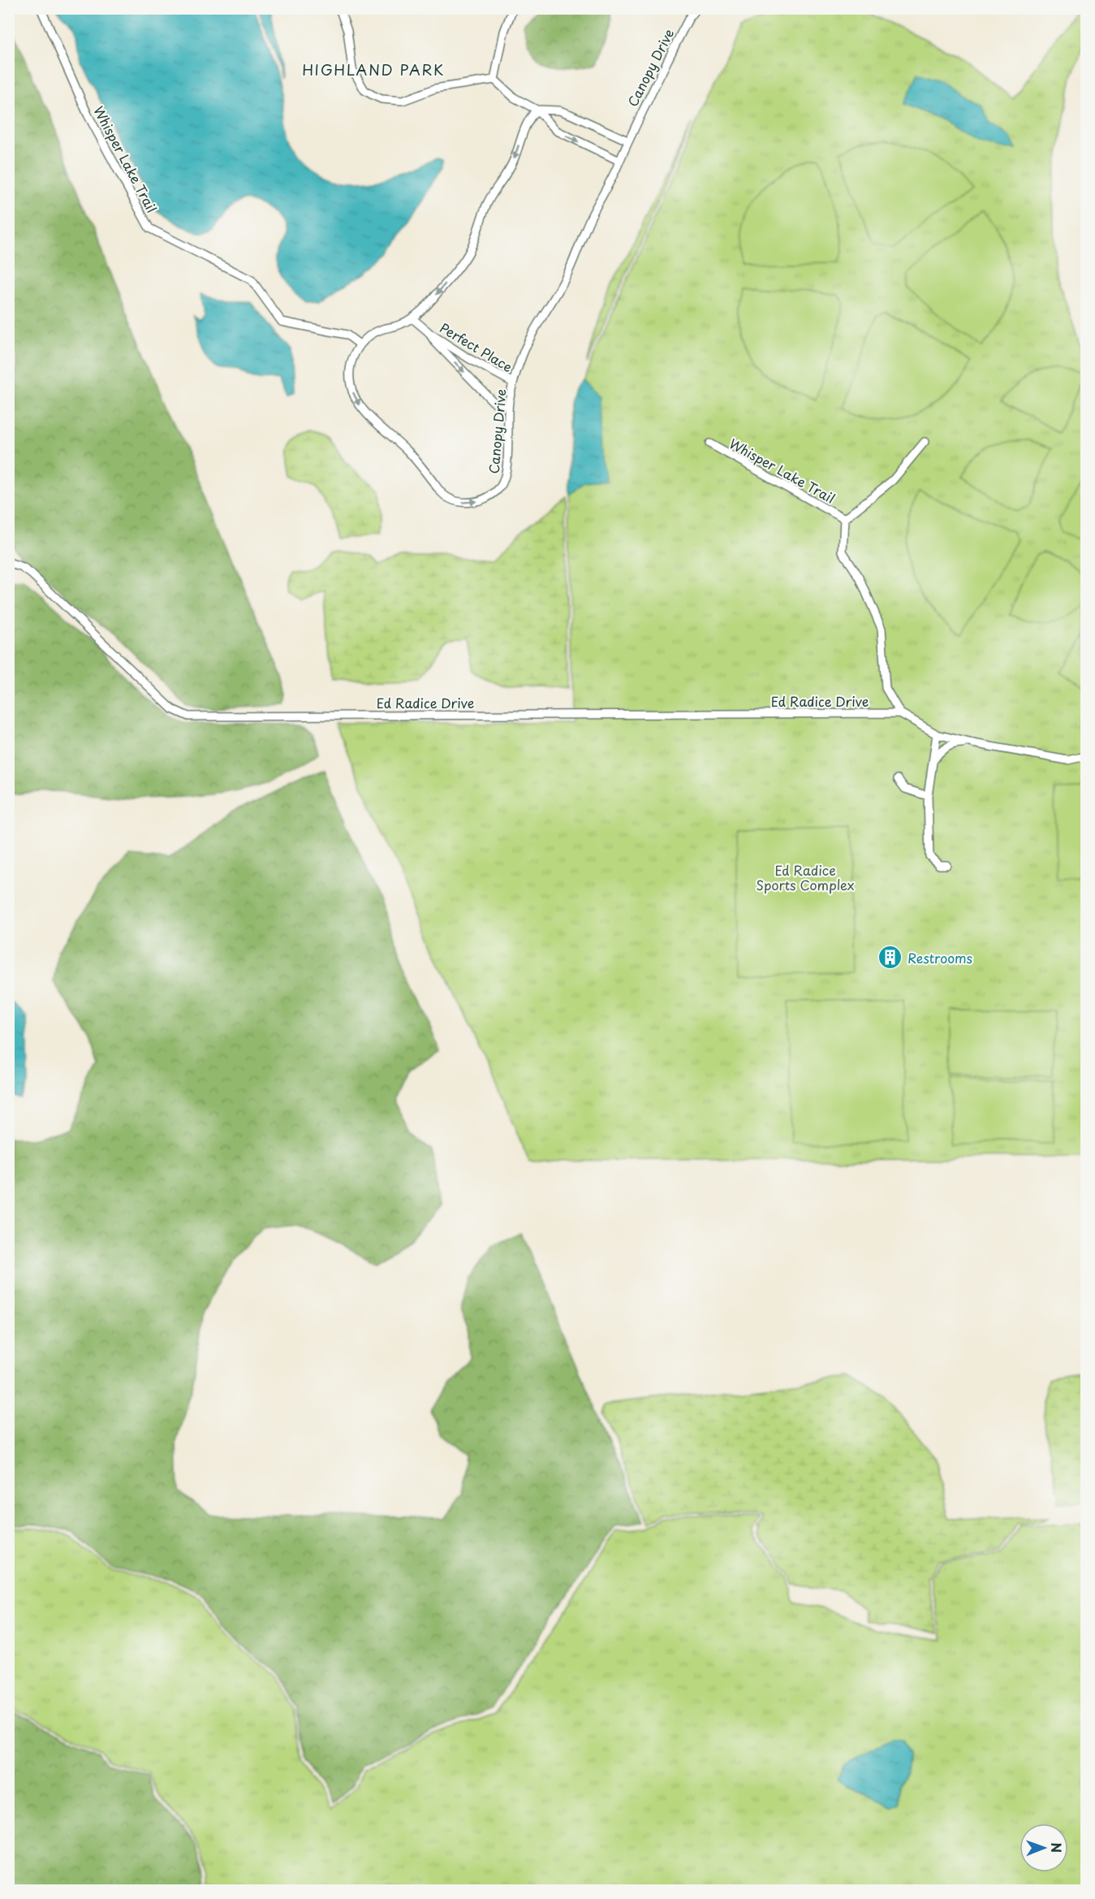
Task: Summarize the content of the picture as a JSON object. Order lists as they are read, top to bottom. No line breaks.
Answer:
{"streets":{"street":["Canopy Drive","Whisper Lake Trail","Perfect Place","Ed Radice Drive"]},"crossings":[["Canopy Drive","Whisper Lake Trail"],["Canopy Drive","Perfect Place"],["Whisper Lake Trail","Ed Radice Drive"]],"districts":["HIGHLAND PARK"],"parks":["Ed Radice Sports Complex"],"places":{"building":["Restrooms"]},"north":"right"}
